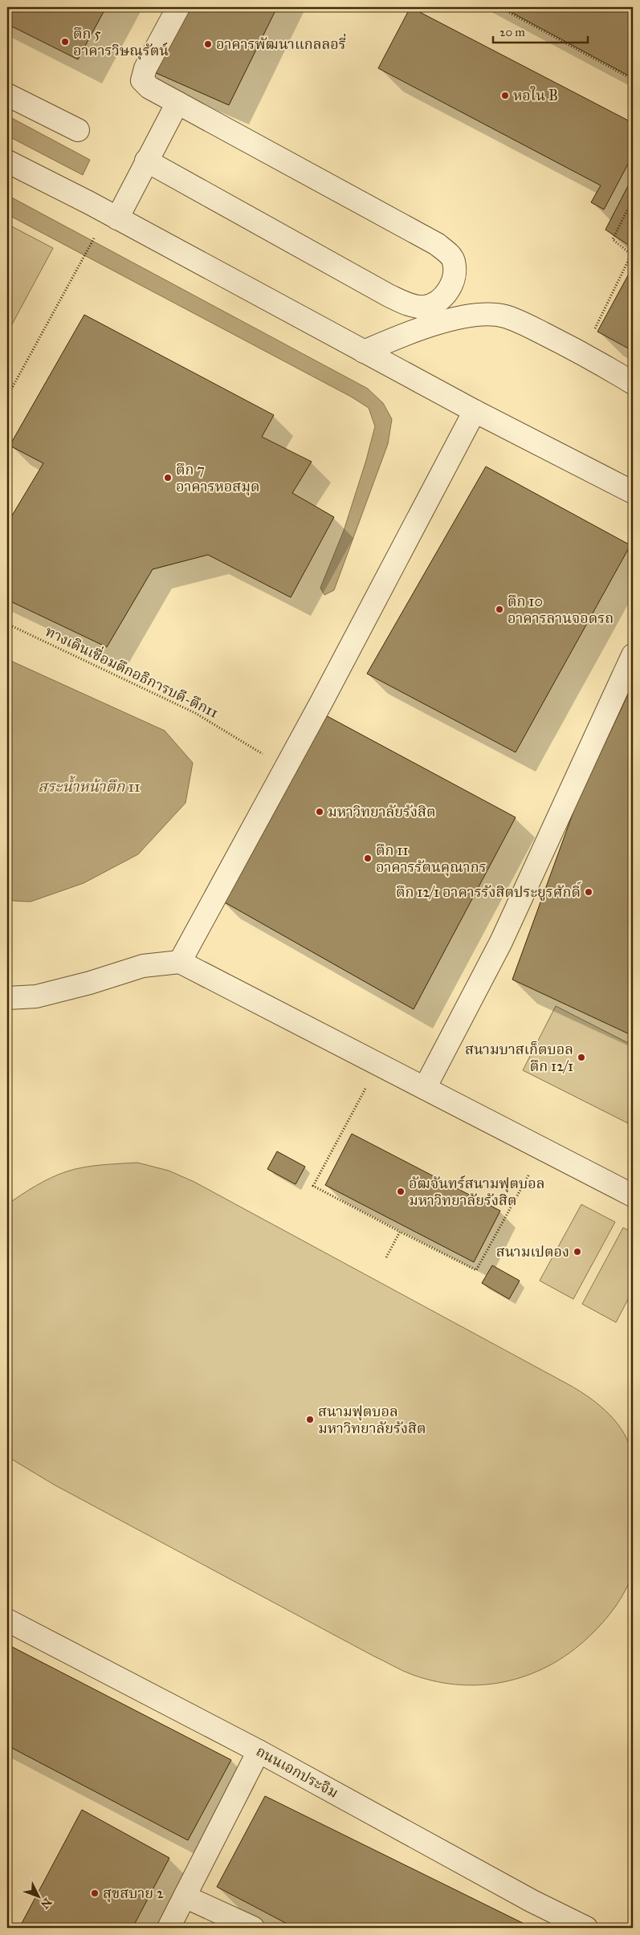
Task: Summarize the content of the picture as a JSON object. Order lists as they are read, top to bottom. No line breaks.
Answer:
{"streets":{"street":["ถนนเอกประจิม"],"path":["ทางเดินเชื่อมตึกอธิการบดี-ตึก11"]},"water":["สระน้ำหน้าตึก 11"],"places":["ตึก 5 อาคารวิษณุรัตน์","อาคารพัฒนาแกลลอรี่","หอใน B","ตึก 7 อาคารหอสมุด","ตึก 10 อาคารลานจอดรถ","มหาวิทยาลัยรังสิต","ตึก 11 อาคารรัตนคุณากร","ตึก 12/1 อาคารรังสิตประยูรศักดิ์","สนามบาสเก็ตบอล ตึก 12/1","อัฒจันทร์สนามฟุตบอล มหาวิทยาลัยรังสิต","สนามเปตอง","สนามฟุตบอล มหาวิทยาลัยรังสิต","สุขสบาย 2"],"scale_bar":"20 m","north":"bottom right"}
